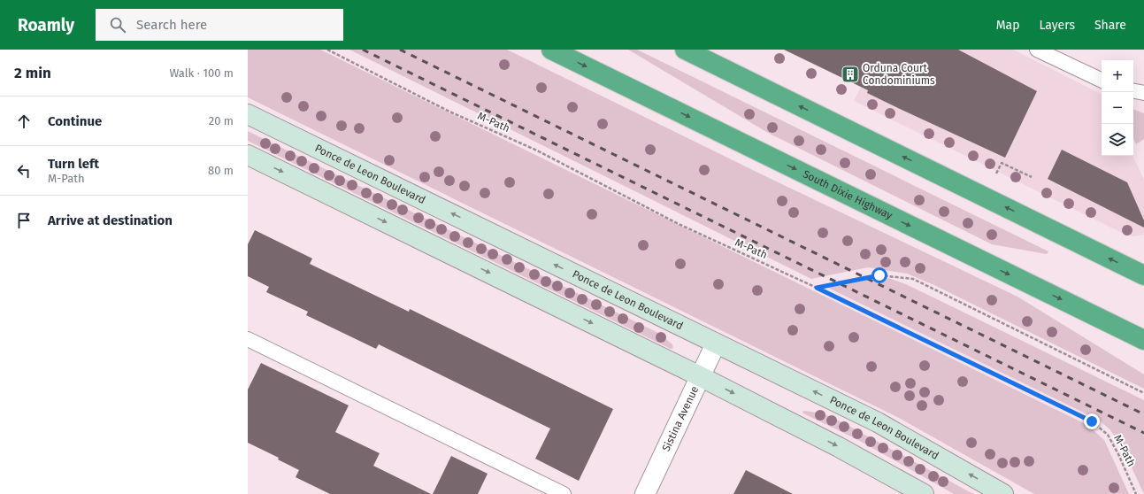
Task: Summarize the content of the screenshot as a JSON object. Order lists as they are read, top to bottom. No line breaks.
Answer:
{"streets":{"highway":["South Dixie Highway"],"street":["Ponce de Leon Boulevard","Sistina Avenue"],"path":["M-Path"]},"crossings":[["Ponce de Leon Boulevard","Sistina Avenue"]],"places":{"building":["Orduna Court Condominiums"]},"page":{"header":"Roamly","search":"Search here","nav":["Map","Layers","Share"],"heading":["2 min","Walk · 100 m"],"map_buttons":["+","−"],"list":[["Continue","20 m"],["Turn left","M-Path","80 m"],"Arrive at destination"]}}
